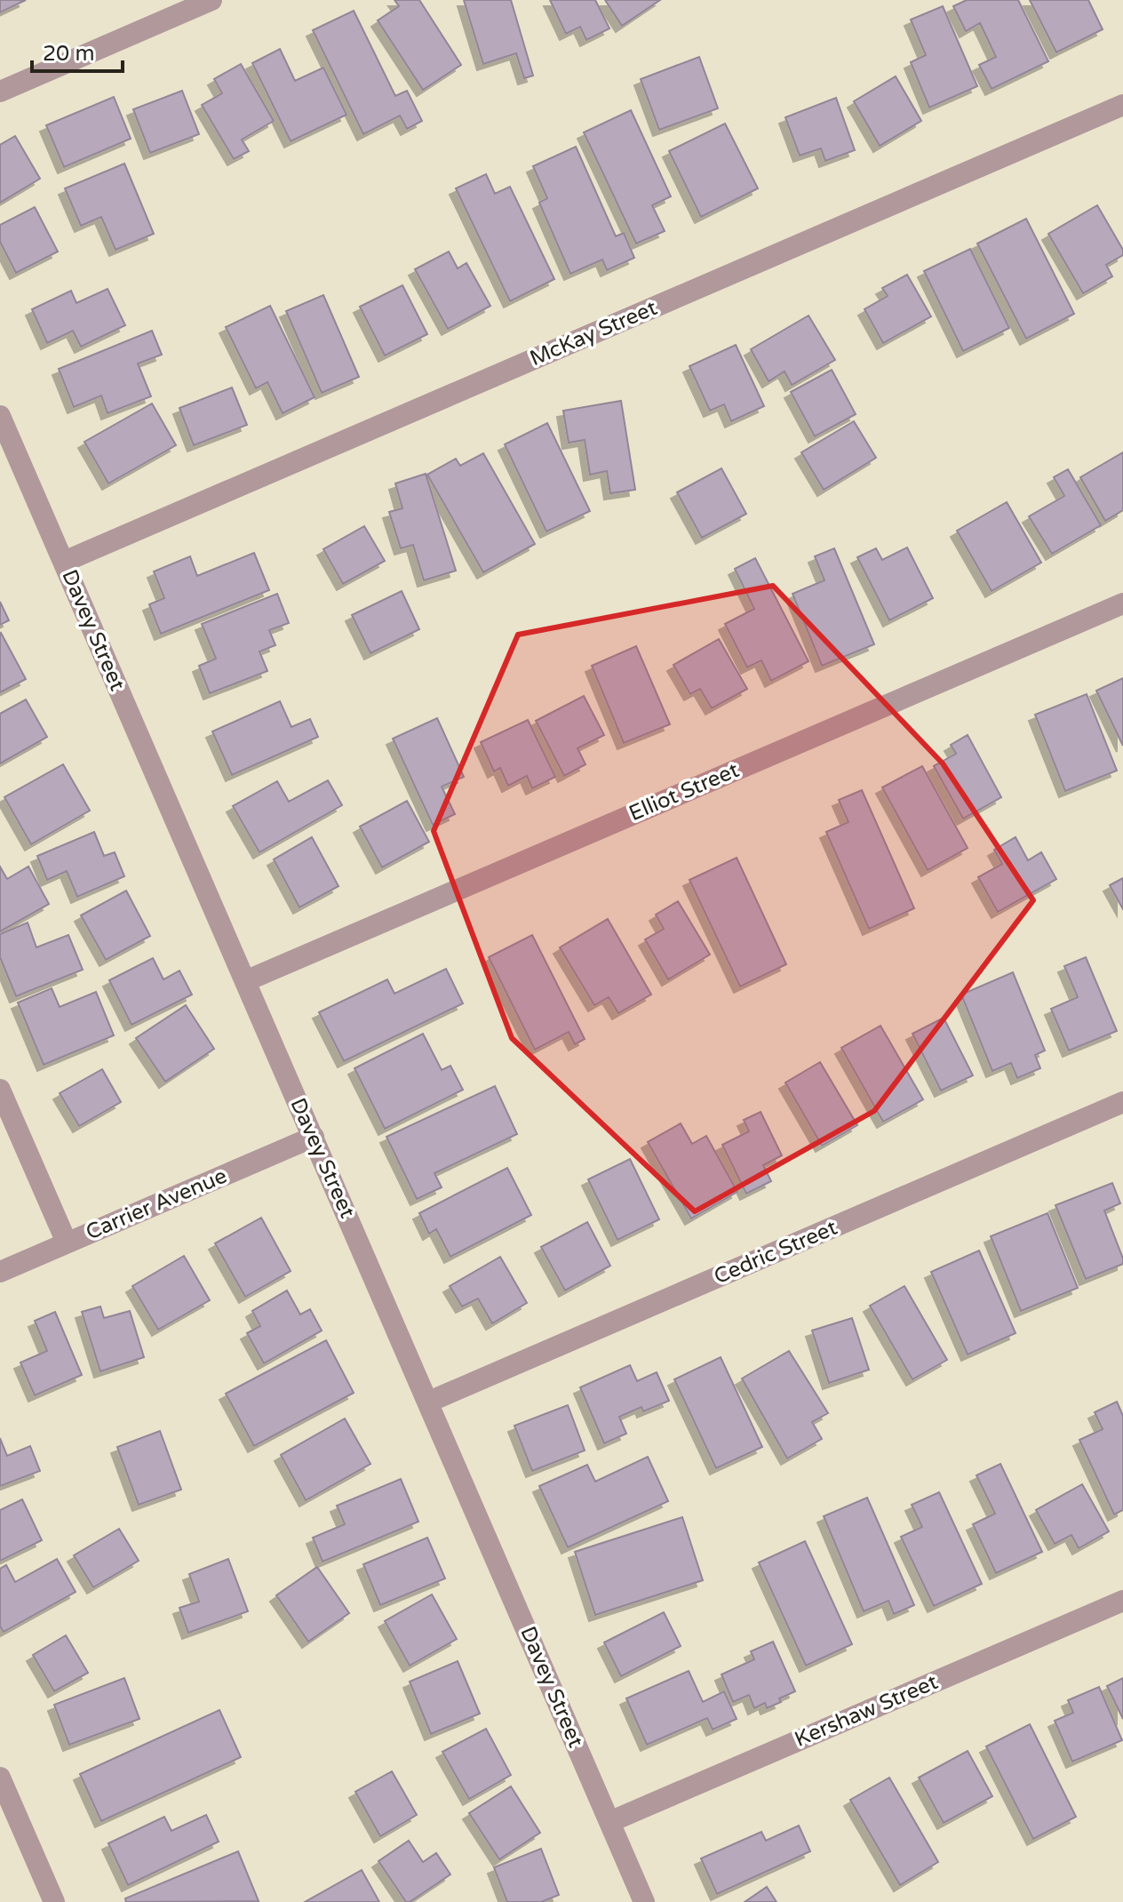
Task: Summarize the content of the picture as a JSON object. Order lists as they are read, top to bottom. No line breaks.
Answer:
{"streets":{"street":["McKay Street","Davey Street","Elliot Street","Carrier Avenue","Cedric Street","Kershaw Street"]},"crossings":[["McKay Street","Davey Street"],["Davey Street","Elliot Street"],["Davey Street","Carrier Avenue"],["Davey Street","Cedric Street"],["Davey Street","Kershaw Street"]],"scale_bar":"20 m"}
